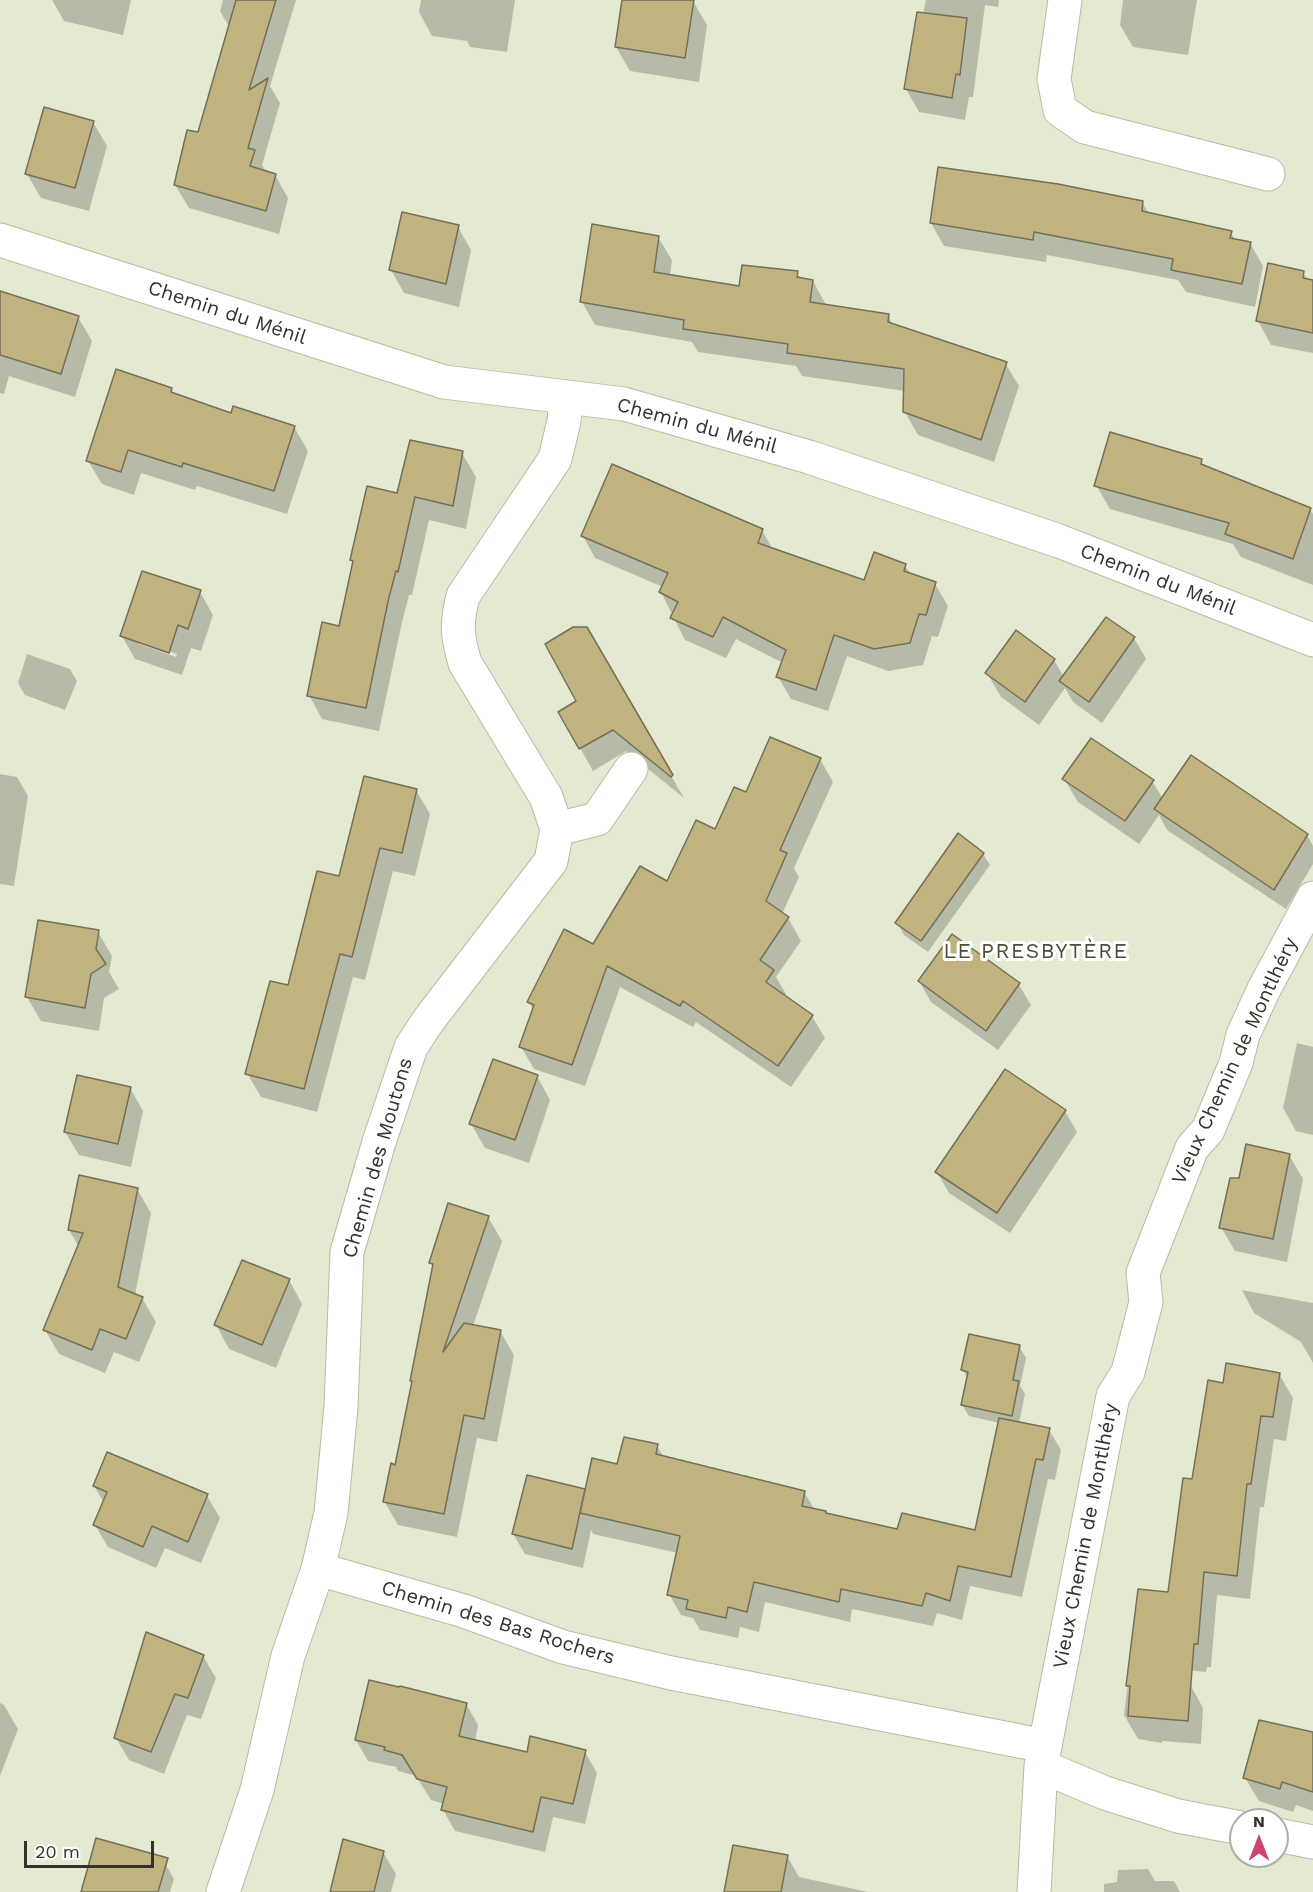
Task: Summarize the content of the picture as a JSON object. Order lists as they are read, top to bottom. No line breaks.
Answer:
{"streets":{"street":["Chemin du Ménil","Vieux Chemin de Montlhéry","Chemin des Moutons","Chemin des Bas Rochers"]},"crossings":[["Chemin du Ménil","Chemin des Moutons"],["Vieux Chemin de Montlhéry","Chemin des Bas Rochers"],["Chemin des Moutons","Chemin des Bas Rochers"]],"districts":["LE PRESBYTÈRE"],"scale_bar":"20 m","north":"top"}
